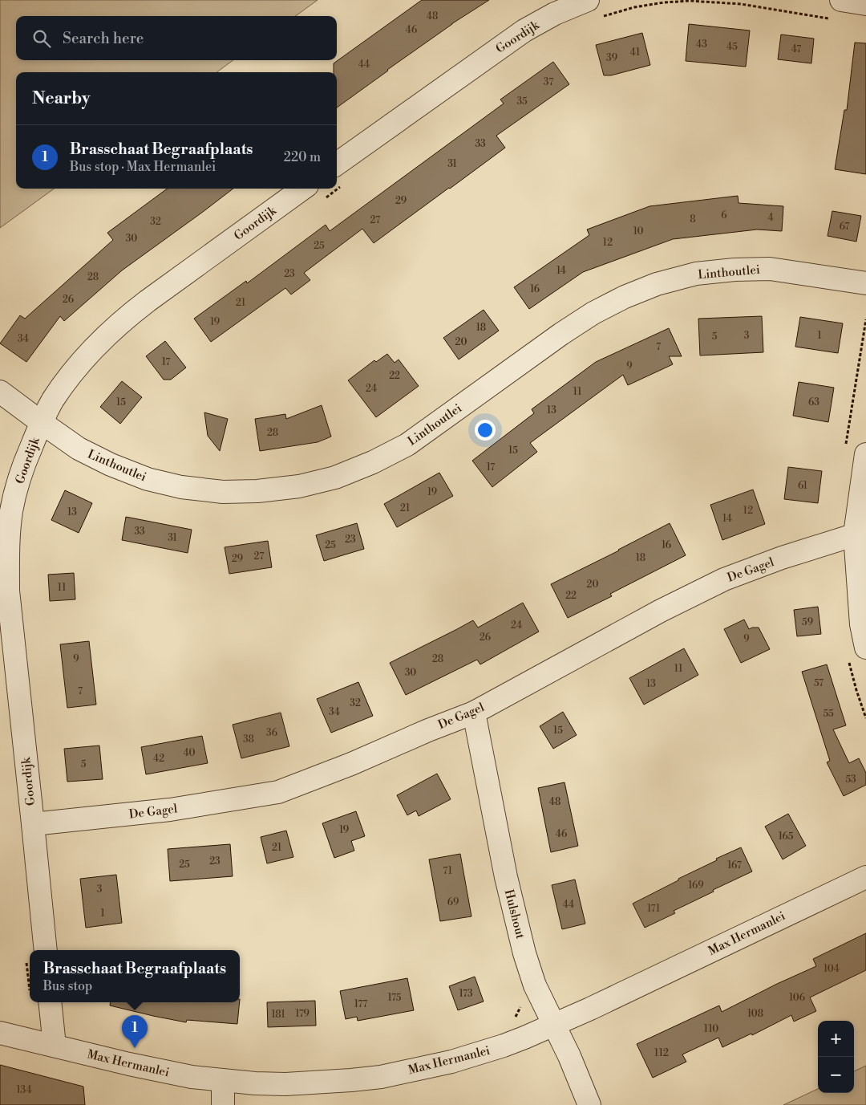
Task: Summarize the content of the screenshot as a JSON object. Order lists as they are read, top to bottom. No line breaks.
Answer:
{"streets":{"street":["Goordijk","Linthoutlei","De Gagel","Hulshout","Max Hermanlei"]},"crossings":[["Goordijk","Linthoutlei"],["Goordijk","De Gagel"],["De Gagel","Hulshout"],["Hulshout","Max Hermanlei"]],"house_numbers":["48","46","43","45","47","41","39","44","37","35","33","31","29","6","4","8","27","32","67","10","30","12","25","14","23","28","16","26","21","19","18","3","1","5","34","20","7","17","9","22","24","11","15","63","13","28","15","17","61","19","21","12","13","14","33","31","23","25","16","27","18","29","20","11","22","59","24","26","9","9","28","11","30","57","13","7","32","34","55","15","36","38","40","42","5","53","48","19","46","165","21","23","25","167","71","169","3","69","44","171","1","104","173","175","106","177","179","108","181","110","112","134"],"page":{"search":"Search here","heading":"Nearby","list":[{"mark":"1","name":"Brasschaat Begraafplaats","note":"Bus stop · Max Hermanlei","value":"220 m"}],"popup":["Brasschaat Begraafplaats","Bus stop"],"pins":"1","map_buttons":["+","−"]}}
